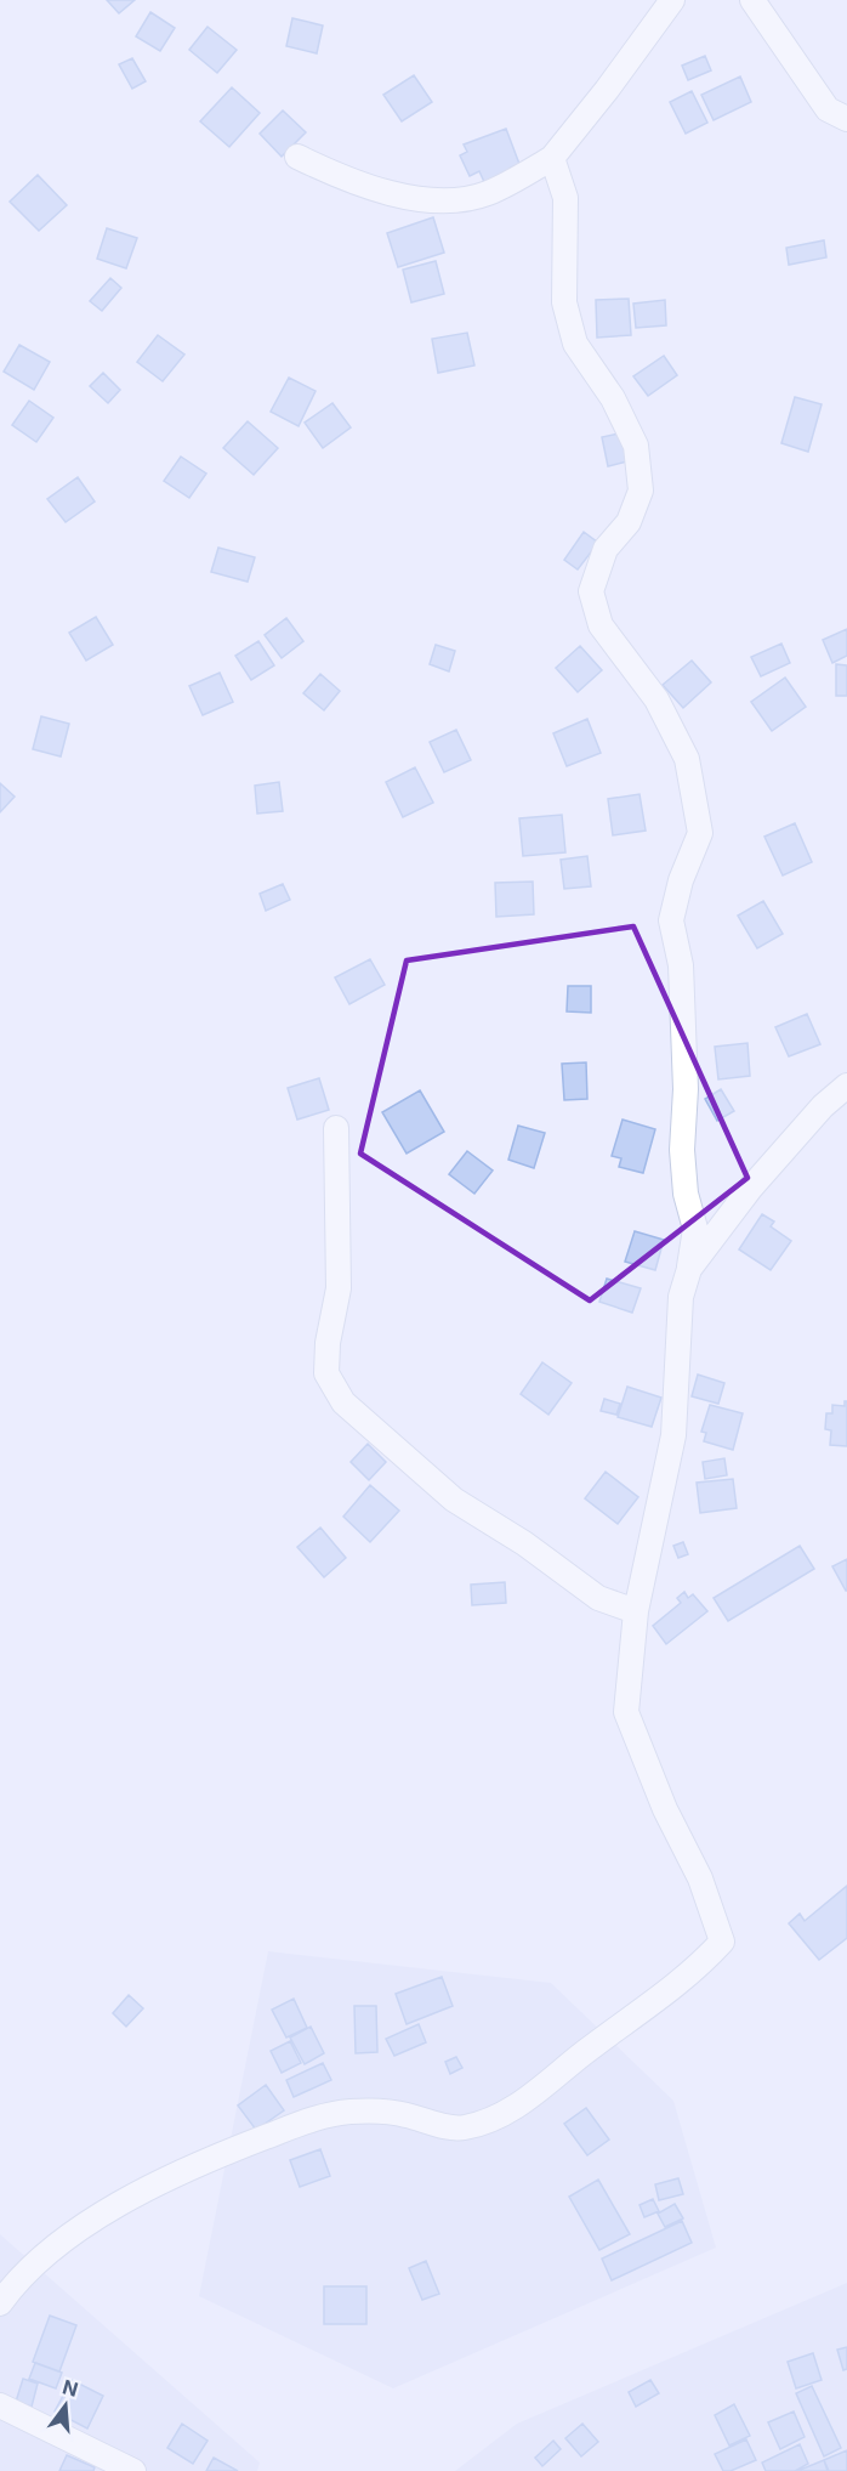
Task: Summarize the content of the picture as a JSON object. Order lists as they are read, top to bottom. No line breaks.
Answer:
{"north":"top"}
